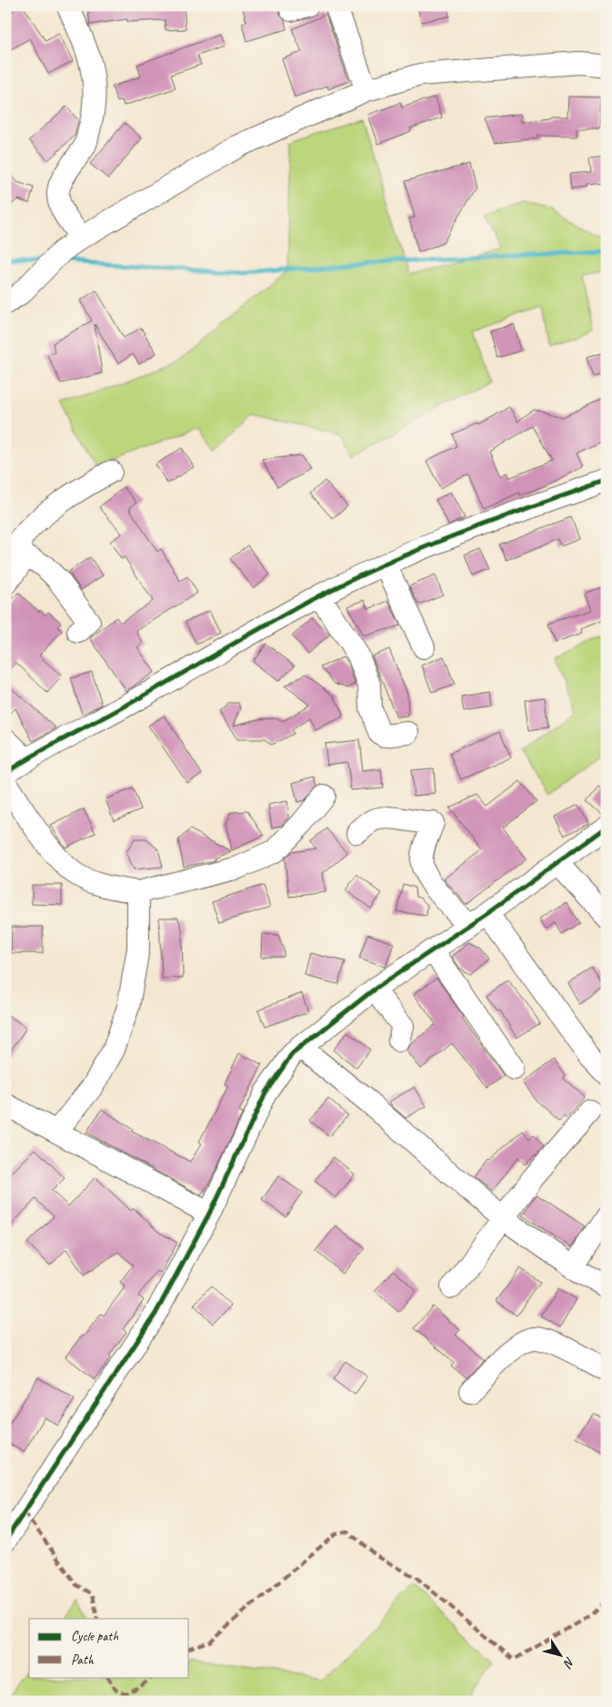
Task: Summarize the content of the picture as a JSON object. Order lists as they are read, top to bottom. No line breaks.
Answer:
{"legend":["Cycle path","Path"],"north":"bottom right"}
